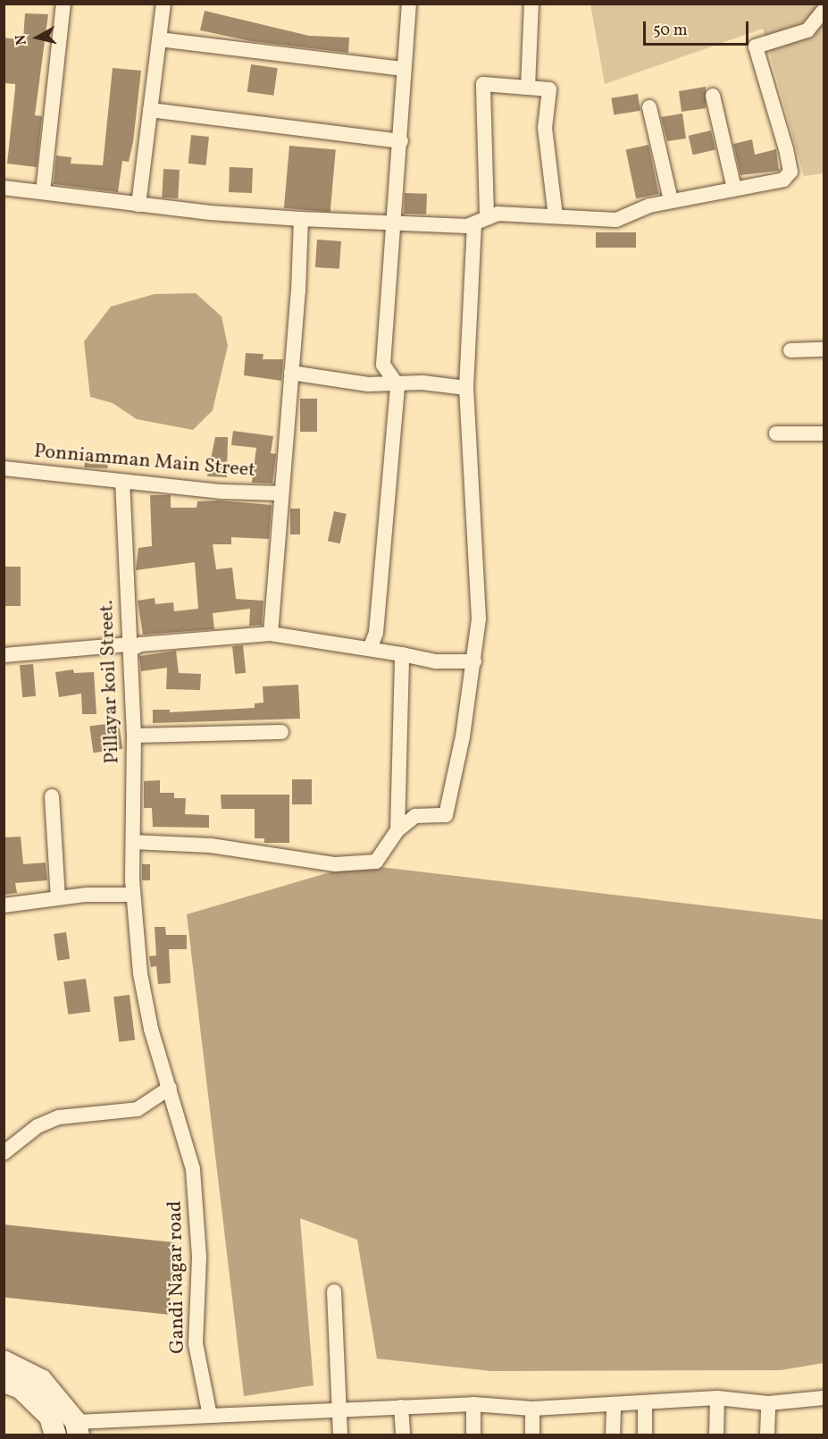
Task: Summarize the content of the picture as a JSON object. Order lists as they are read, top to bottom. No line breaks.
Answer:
{"streets":{"street":["Ponniamman Main Street","Pillayar koil Street.","Gandi Nagar road"]},"crossings":[["Ponniamman Main Street","Pillayar koil Street."],["Pillayar koil Street.","Gandi Nagar road"]],"scale_bar":"50 m","north":"left"}
